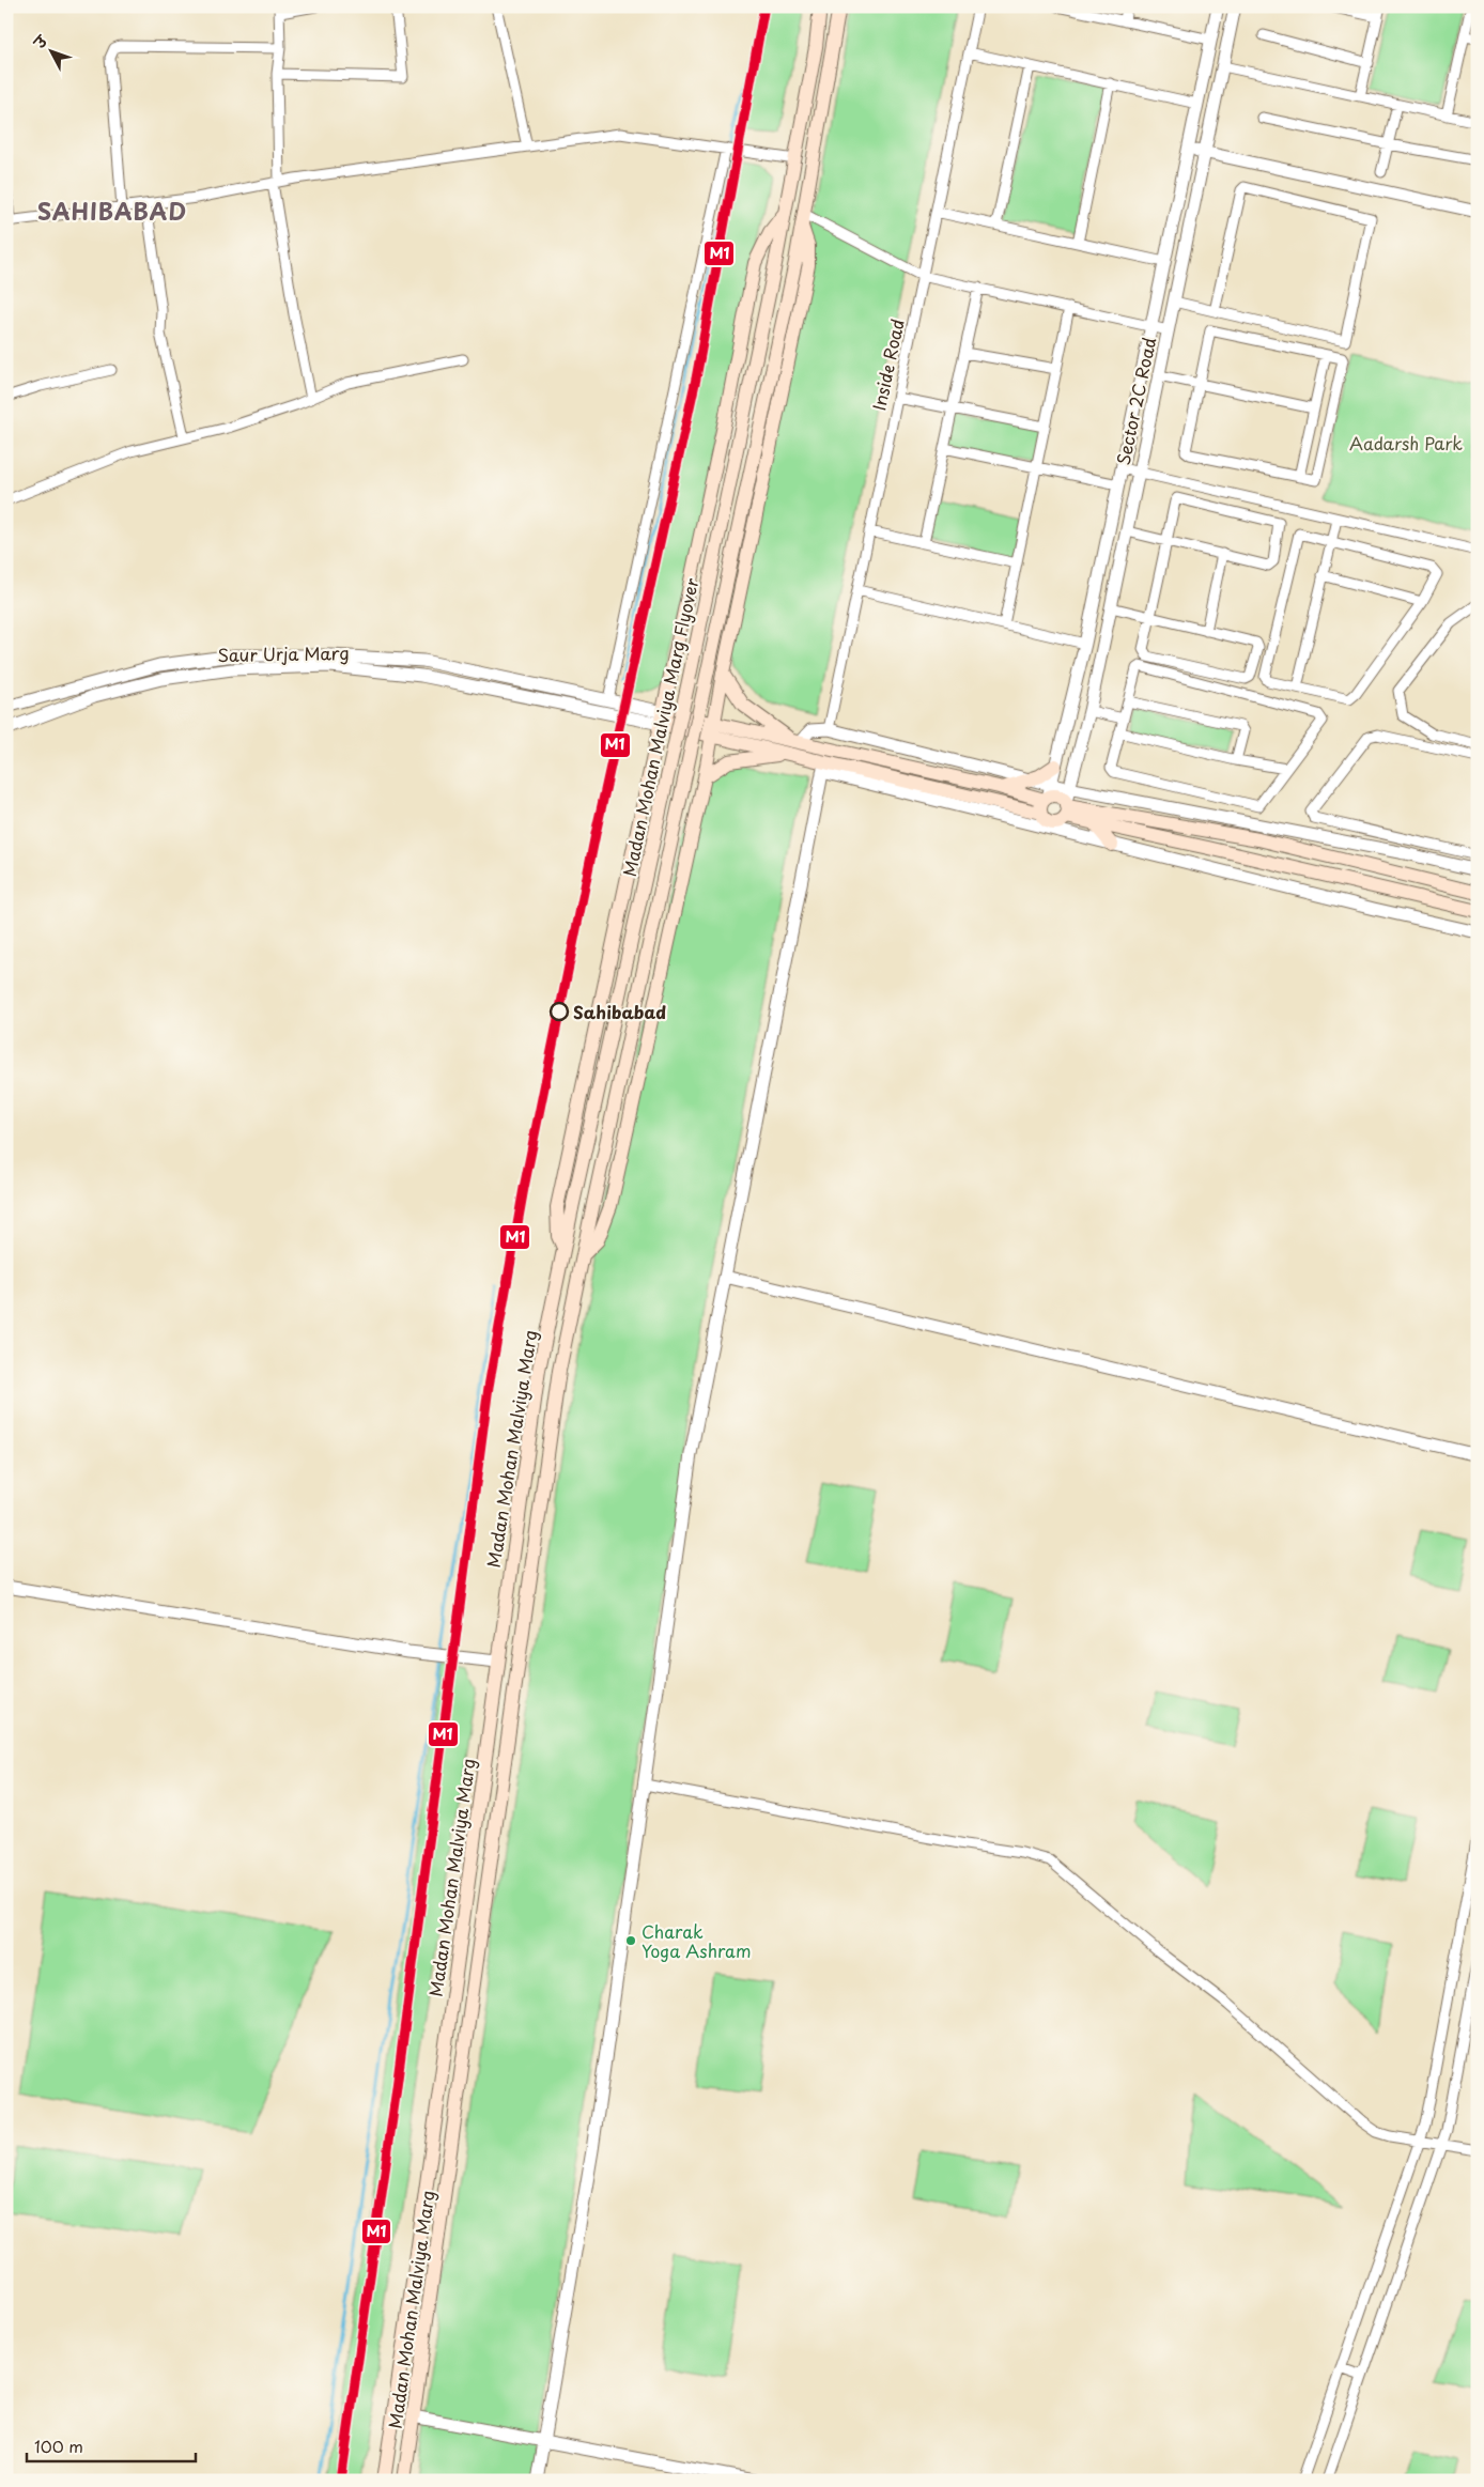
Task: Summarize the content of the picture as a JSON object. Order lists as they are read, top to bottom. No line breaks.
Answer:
{"streets":{"main road":["Madan Mohan Malviya Marg Flyover","Madan Mohan Malviya Marg"],"street":["Inside Road","Sector 2C Road","Saur Urja Marg"]},"crossings":[["Madan Mohan Malviya Marg Flyover","Madan Mohan Malviya Marg"]],"districts":["SAHIBABAD"],"parks":["Aadarsh Park"],"places":["Sahibabad","Charak Yoga Ashram"],"lines":["transit line M1"],"scale_bar":"100 m","north":"top left"}
